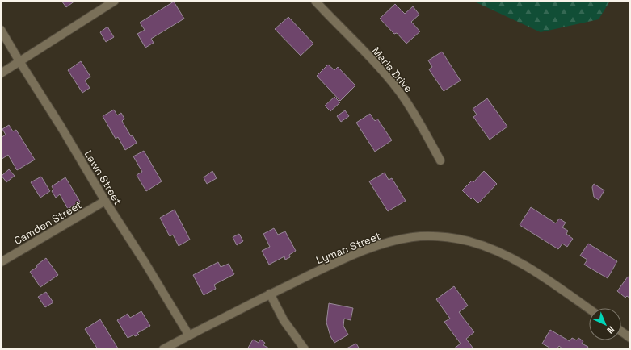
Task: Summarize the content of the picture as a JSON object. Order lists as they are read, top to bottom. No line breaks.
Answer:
{"streets":{"street":["Maria Drive","Lawn Street","Camden Street","Lyman Street"]},"crossings":[["Lawn Street","Camden Street"],["Lawn Street","Lyman Street"]],"north":"bottom right"}
